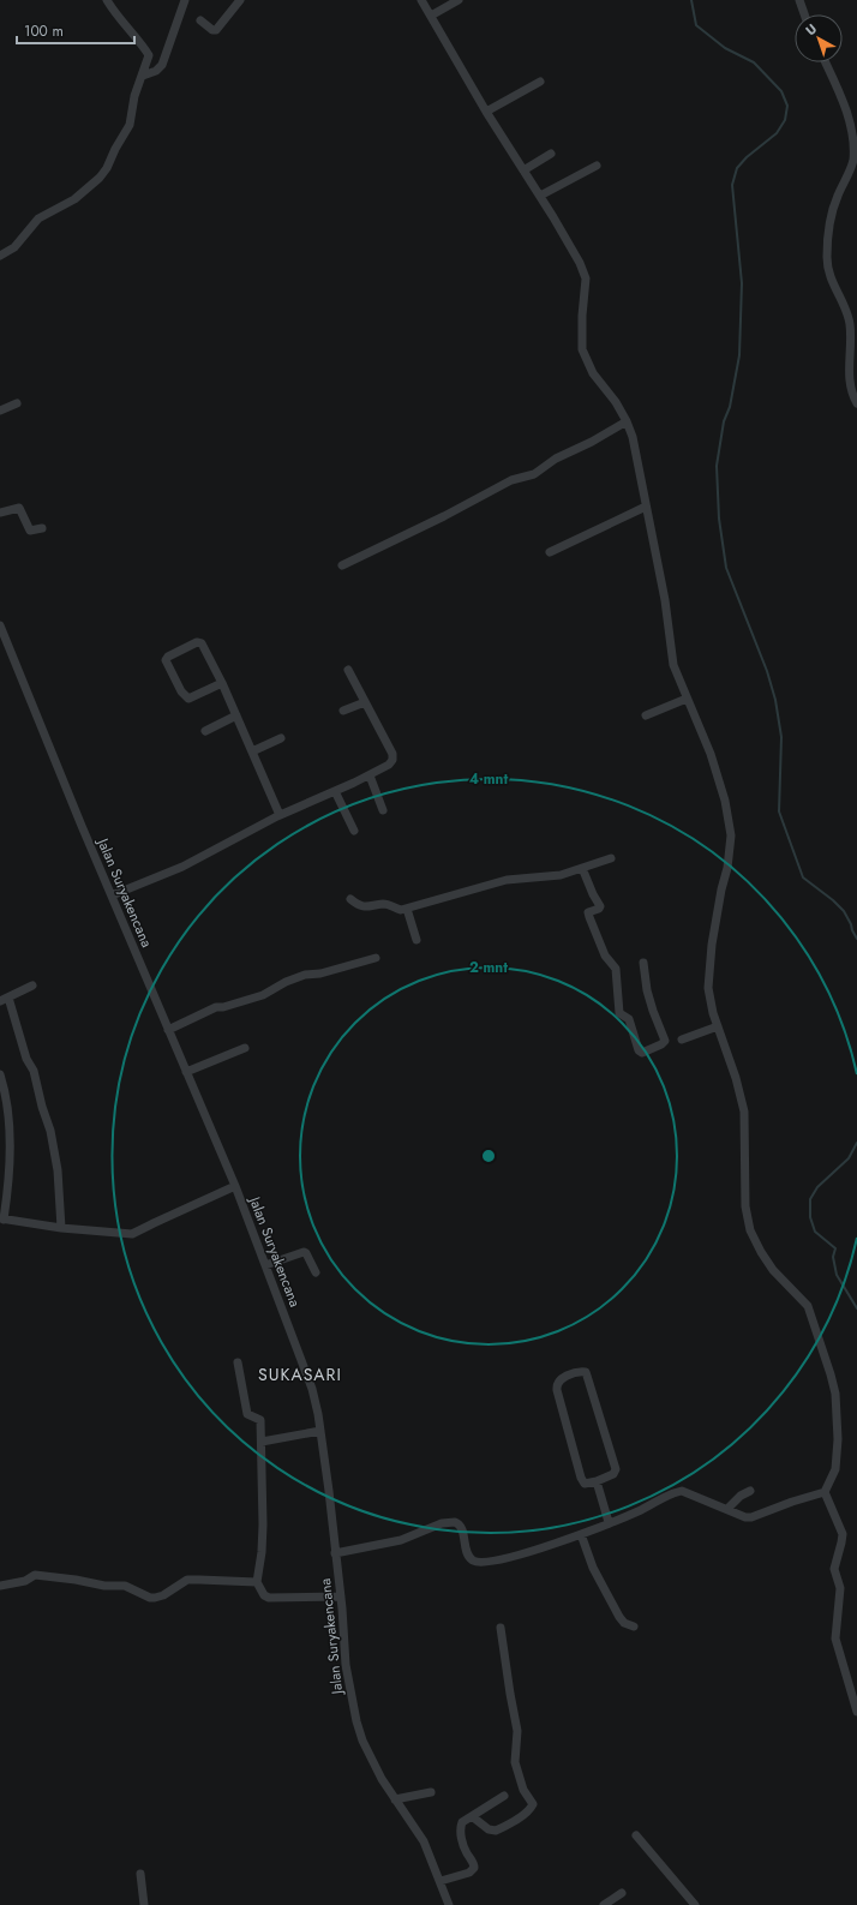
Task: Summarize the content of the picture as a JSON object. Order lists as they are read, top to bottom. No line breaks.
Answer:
{"streets":{"street":["Jalan Suryakencana"]},"districts":["SUKASARI"],"scale_bar":"100 m","north":"top left","rings":["4 mnt","2 mnt"]}
